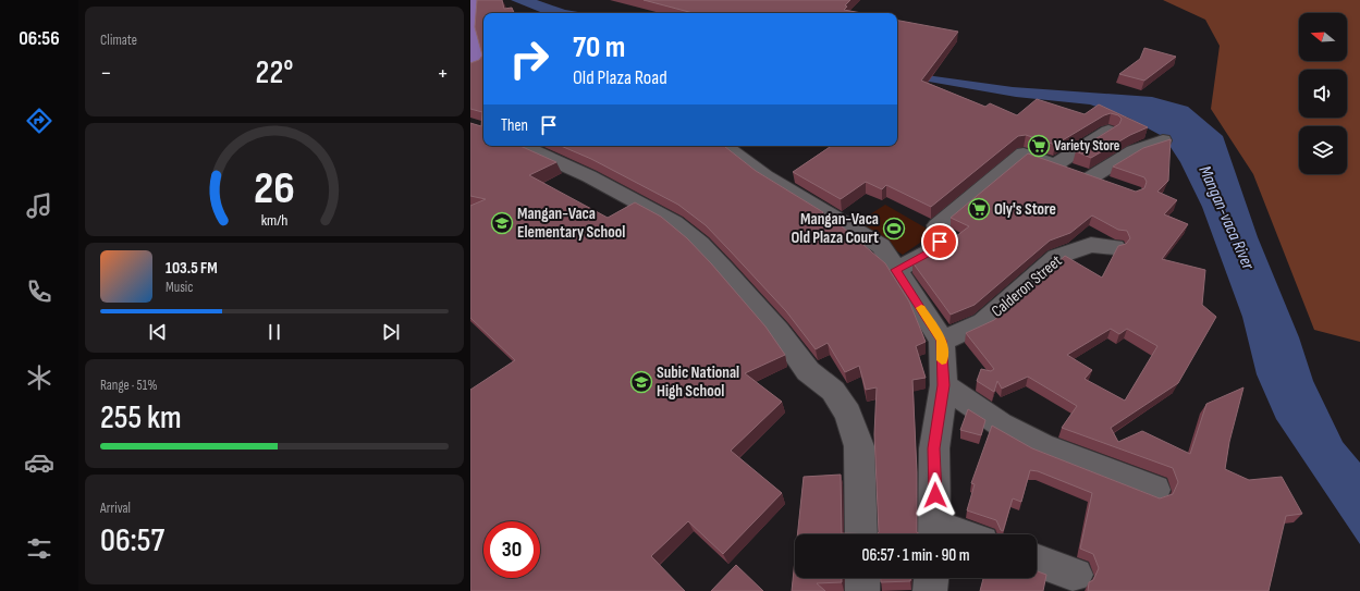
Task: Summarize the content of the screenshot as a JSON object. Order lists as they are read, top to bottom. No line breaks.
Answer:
{"streets":{"street":["Calderon Street"]},"water":["Mangan-vaca River"],"places":{"supermarket":["Variety Store","Oly's Store"],"school or university":["Mangan-Vaca Elementary School","Subic National High School"],"sports":["Mangan-Vaca Old Plaza Court"]},"north":"left","page":{"tabs":"06:56","tile":["Climate",["Range · 51%","255 km"],["Arrival","06:57"]],"turn":["70 m","Old Plaza Road"],"heat":["−","22°","+"],"then":"Then","song":["103.5 FM","Music"],"limit":"30","trip":"06:57 · 1 min · 90 m","gauge":["26","km/h"]}}
